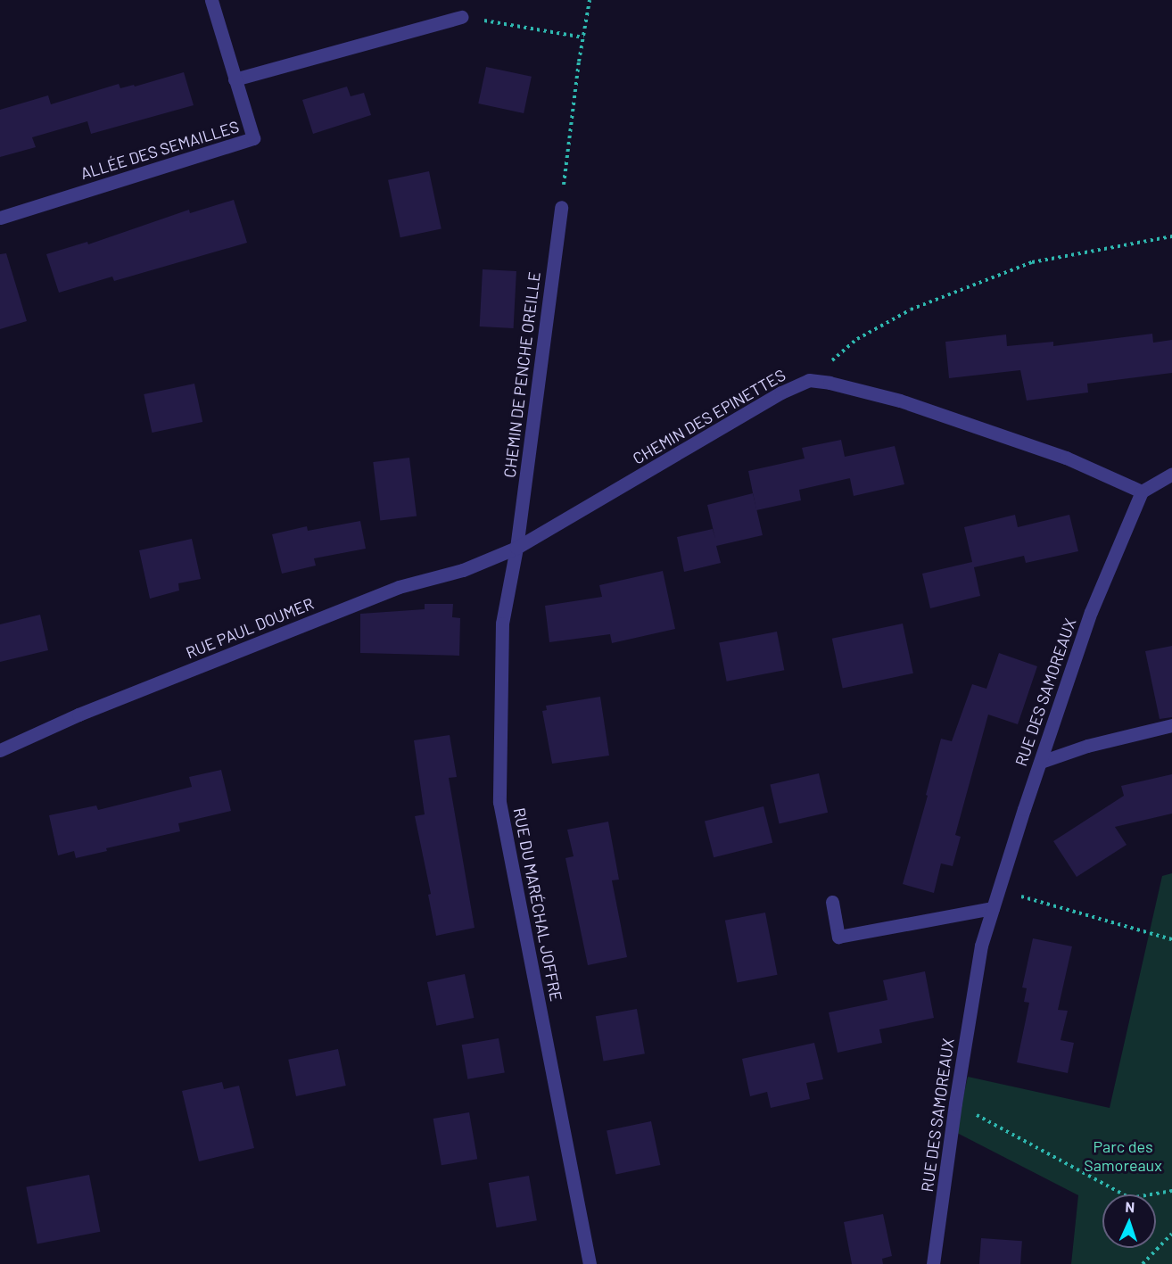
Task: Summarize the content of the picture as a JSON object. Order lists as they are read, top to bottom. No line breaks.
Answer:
{"streets":{"street":["ALLÉE DES SEMAILLES","CHEMIN DE PENCHE OREILLE","CHEMIN DES EPINETTES","RUE PAUL DOUMER","RUE DES SAMOREAUX","RUE DU MARÉCHAL JOFFRE"]},"crossings":[["CHEMIN DE PENCHE OREILLE","CHEMIN DES EPINETTES"],["CHEMIN DE PENCHE OREILLE","RUE PAUL DOUMER"],["CHEMIN DE PENCHE OREILLE","RUE DU MARÉCHAL JOFFRE"],["CHEMIN DES EPINETTES","RUE PAUL DOUMER"],["CHEMIN DES EPINETTES","RUE DES SAMOREAUX"],["CHEMIN DES EPINETTES","RUE DU MARÉCHAL JOFFRE"],["RUE PAUL DOUMER","RUE DU MARÉCHAL JOFFRE"]],"parks":["Parc des Samoreaux"],"north":"top"}
